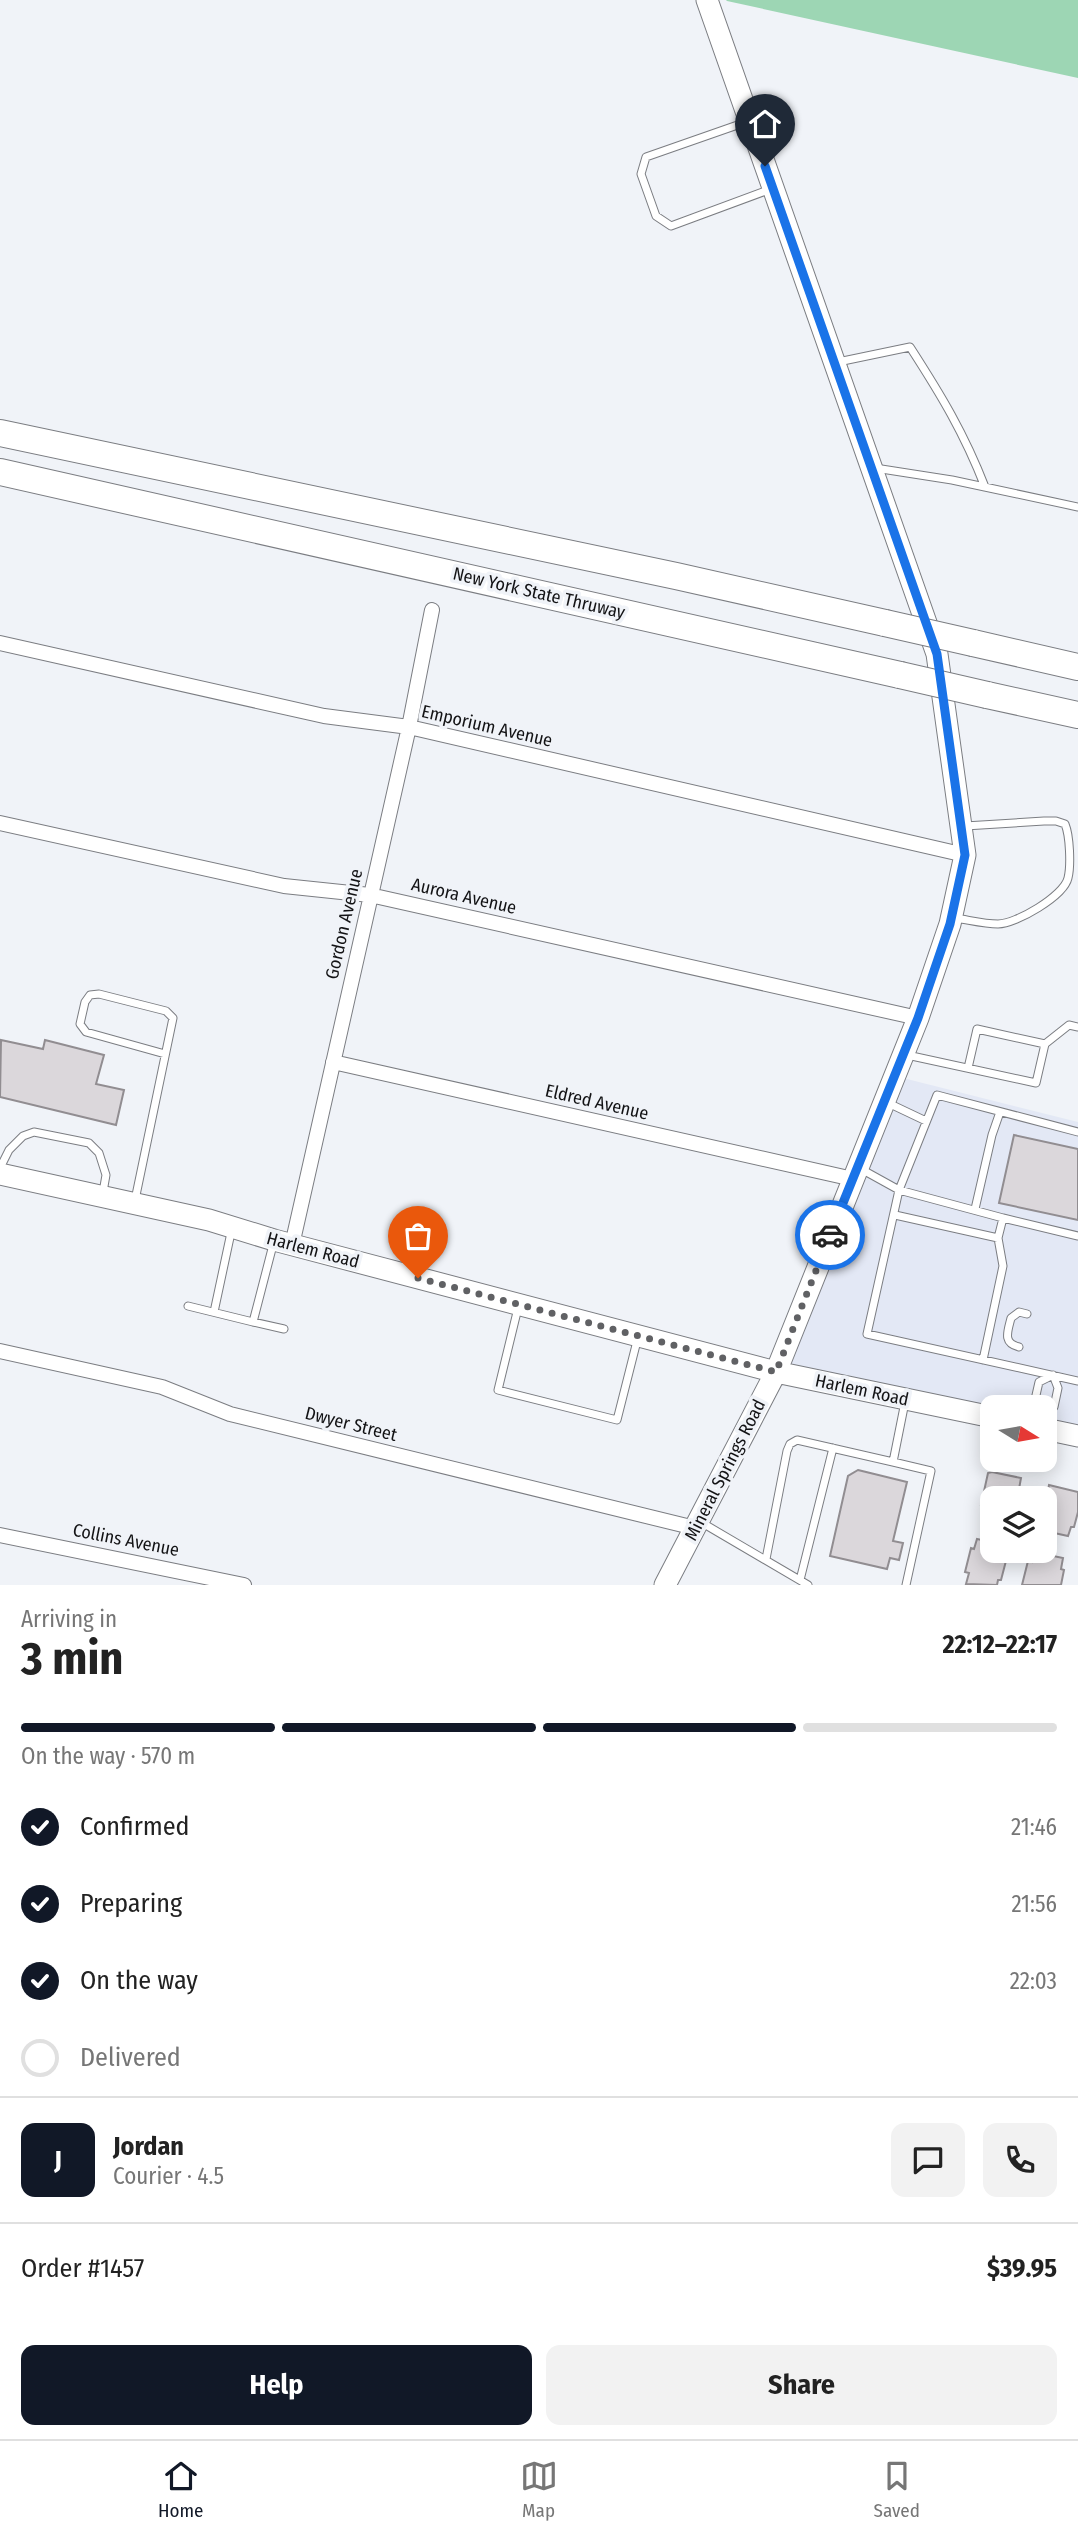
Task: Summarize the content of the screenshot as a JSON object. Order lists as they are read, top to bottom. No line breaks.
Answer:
{"streets":{"highway":["New York State Thruway"],"street":["Emporium Avenue","Aurora Avenue","Gordon Avenue","Eldred Avenue","Harlem Road","Dwyer Street","Mineral Springs Road","Collins Avenue"]},"crossings":[["Emporium Avenue","Gordon Avenue"],["Emporium Avenue","Mineral Springs Road"],["Aurora Avenue","Gordon Avenue"],["Aurora Avenue","Mineral Springs Road"],["Gordon Avenue","Eldred Avenue"],["Gordon Avenue","Harlem Road"],["Eldred Avenue","Mineral Springs Road"],["Harlem Road","Mineral Springs Road"],["Dwyer Street","Mineral Springs Road"]],"north":"right","page":{"heading":["3 min","Arriving in","22:12–22:17"],"panel":["Jordan","Courier · 4.5","Order #1457","$39.95"],"bar":"On the way · 570 m","list":[["Confirmed","21:46"],["Preparing","21:56"],["On the way","22:03"],"Delivered"],"round":"J","buttons":["Help","Share"],"tabs":["Home","Map","Saved"]}}
